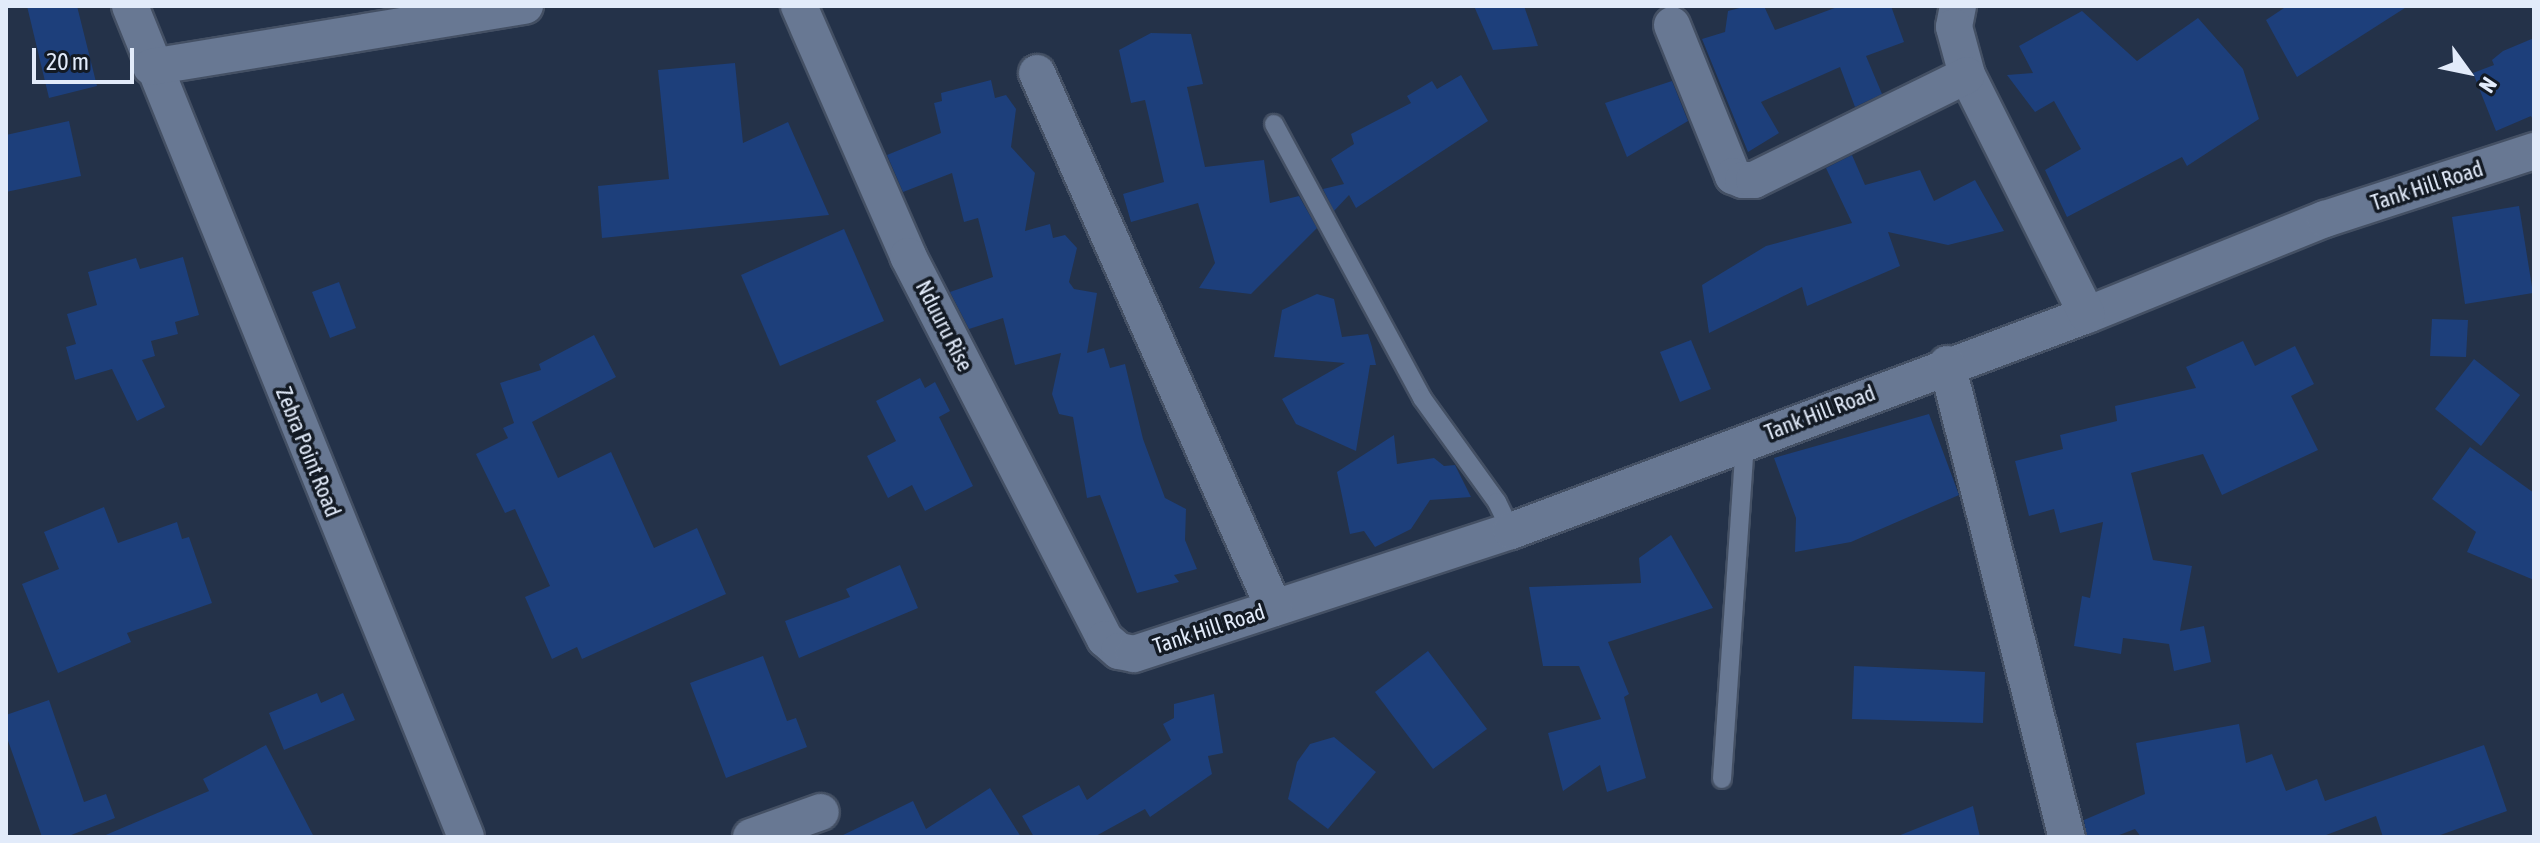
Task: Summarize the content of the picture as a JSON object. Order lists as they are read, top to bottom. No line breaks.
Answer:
{"streets":{"street":["Tank Hill Road","Nduuru Rise","Zebra Point Road"]},"crossings":[["Tank Hill Road","Nduuru Rise"]],"scale_bar":"20 m","north":"bottom right"}
